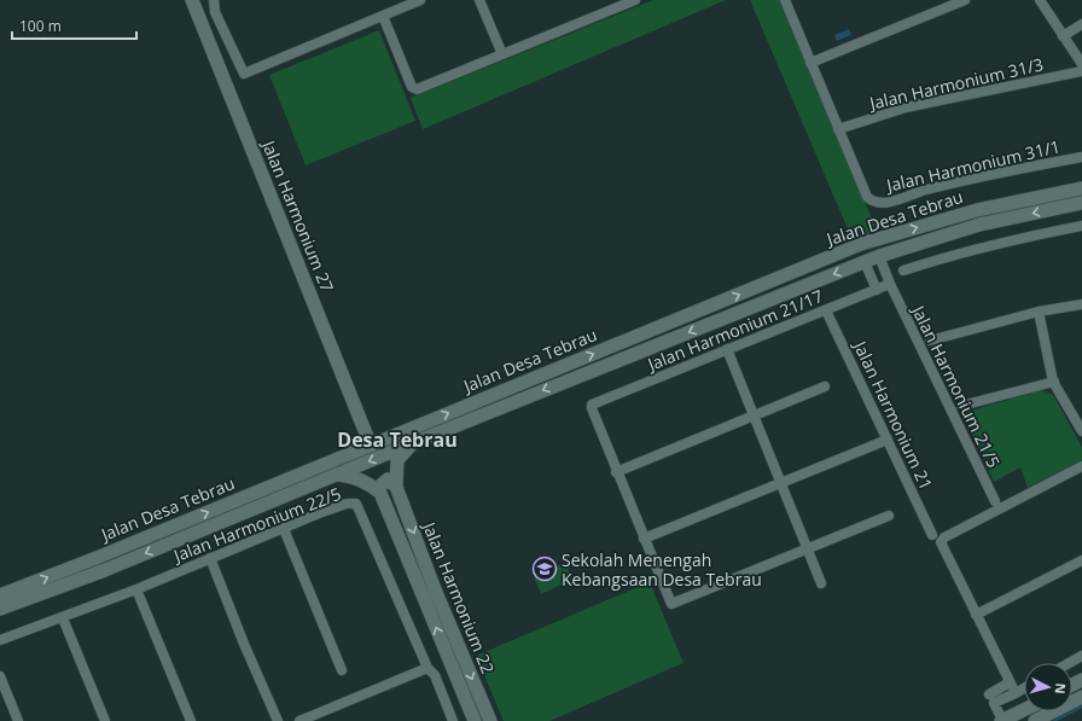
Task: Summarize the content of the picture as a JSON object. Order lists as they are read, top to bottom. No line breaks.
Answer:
{"streets":{"main road":["Jalan Harmonium 27","Jalan Desa Tebrau","Jalan Harmonium 22"],"street":["Jalan Harmonium 31/3","Jalan Harmonium 31/1","Jalan Harmonium 21/17","Jalan Harmonium 21/5","Jalan Harmonium 21","Jalan Harmonium 22/5"]},"crossings":[["Jalan Harmonium 31/3","Jalan Harmonium 31/1"],["Jalan Harmonium 27","Jalan Desa Tebrau"],["Jalan Desa Tebrau","Jalan Harmonium 21/5"],["Jalan Harmonium 21/17","Jalan Harmonium 21/5"],["Jalan Harmonium 21/17","Jalan Harmonium 21"]],"districts":["Desa Tebrau"],"places":{"school or university":["Sekolah Menengah Kebangsaan Desa Tebrau"]},"scale_bar":"100 m","north":"right"}
